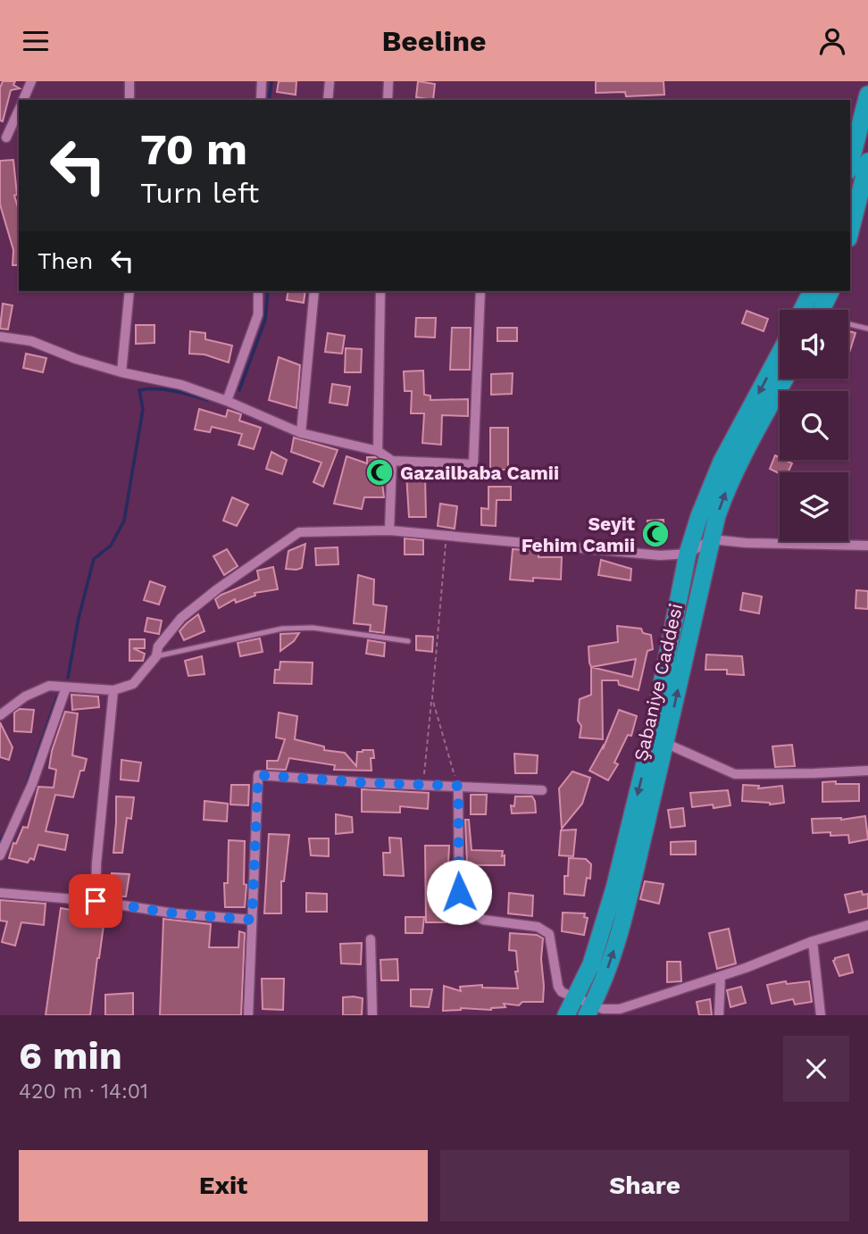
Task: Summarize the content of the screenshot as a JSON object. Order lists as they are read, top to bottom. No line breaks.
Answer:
{"streets":{"highway":["Şabaniye Caddesi"]},"places":{"mosque":["Gazailbaba Camii","Seyit Fehim Camii"]},"page":{"header":"Beeline","turn":["70 m","Turn left"],"then":"Then","heading":["6 min","420 m · 14:01"],"buttons":["Exit","Share"]}}
